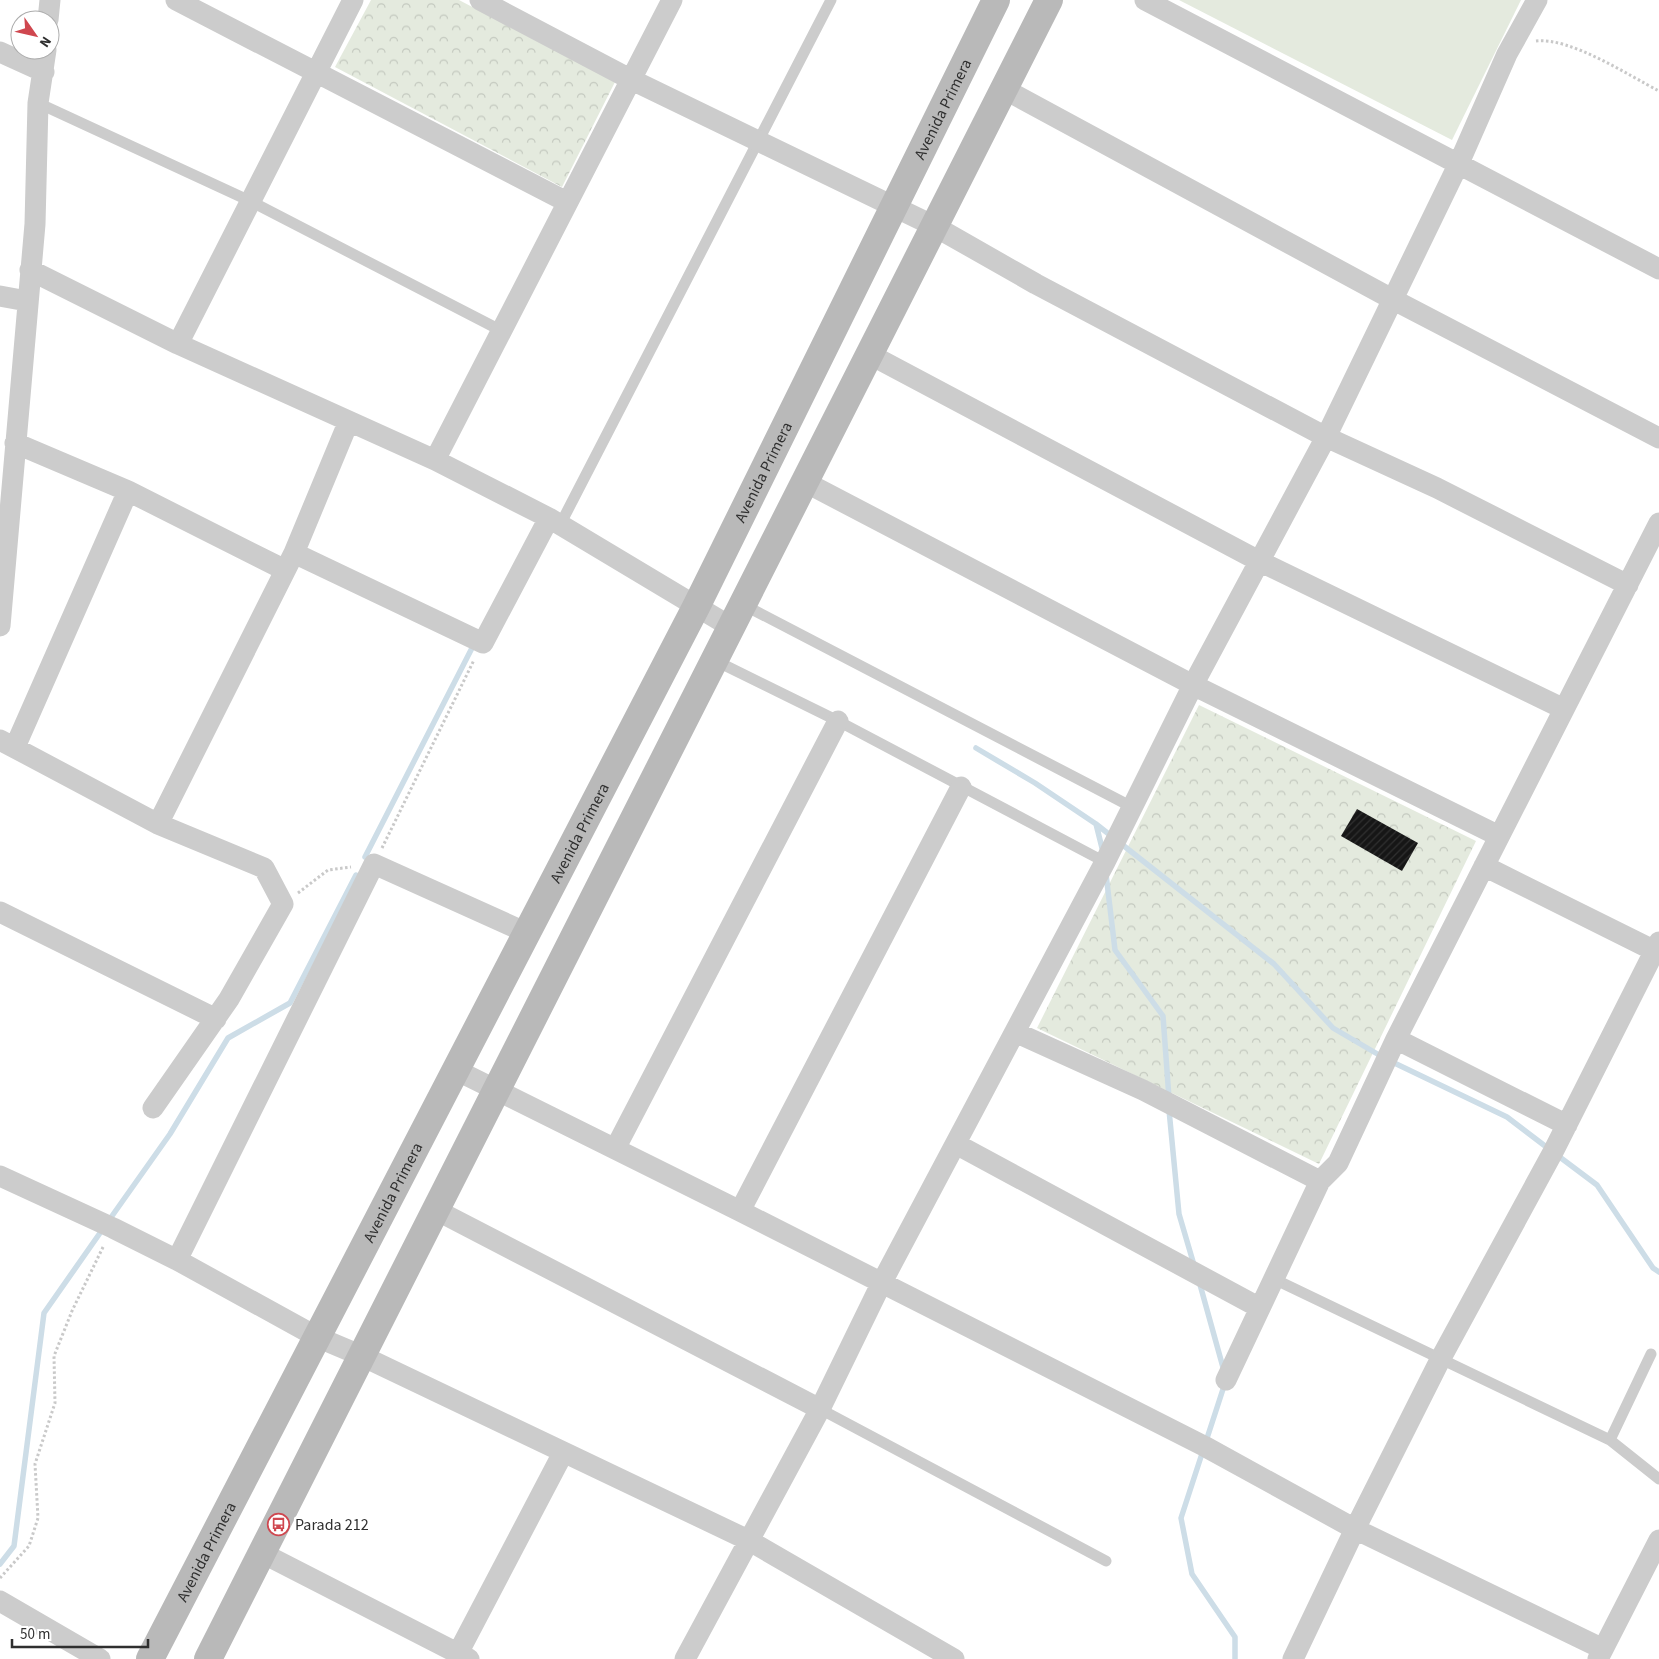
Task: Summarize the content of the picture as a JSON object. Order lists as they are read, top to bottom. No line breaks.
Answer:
{"streets":{"main road":["Avenida Primera"]},"places":{"bus stop":["Parada 212"]},"scale_bar":"50 m","north":"bottom right"}
